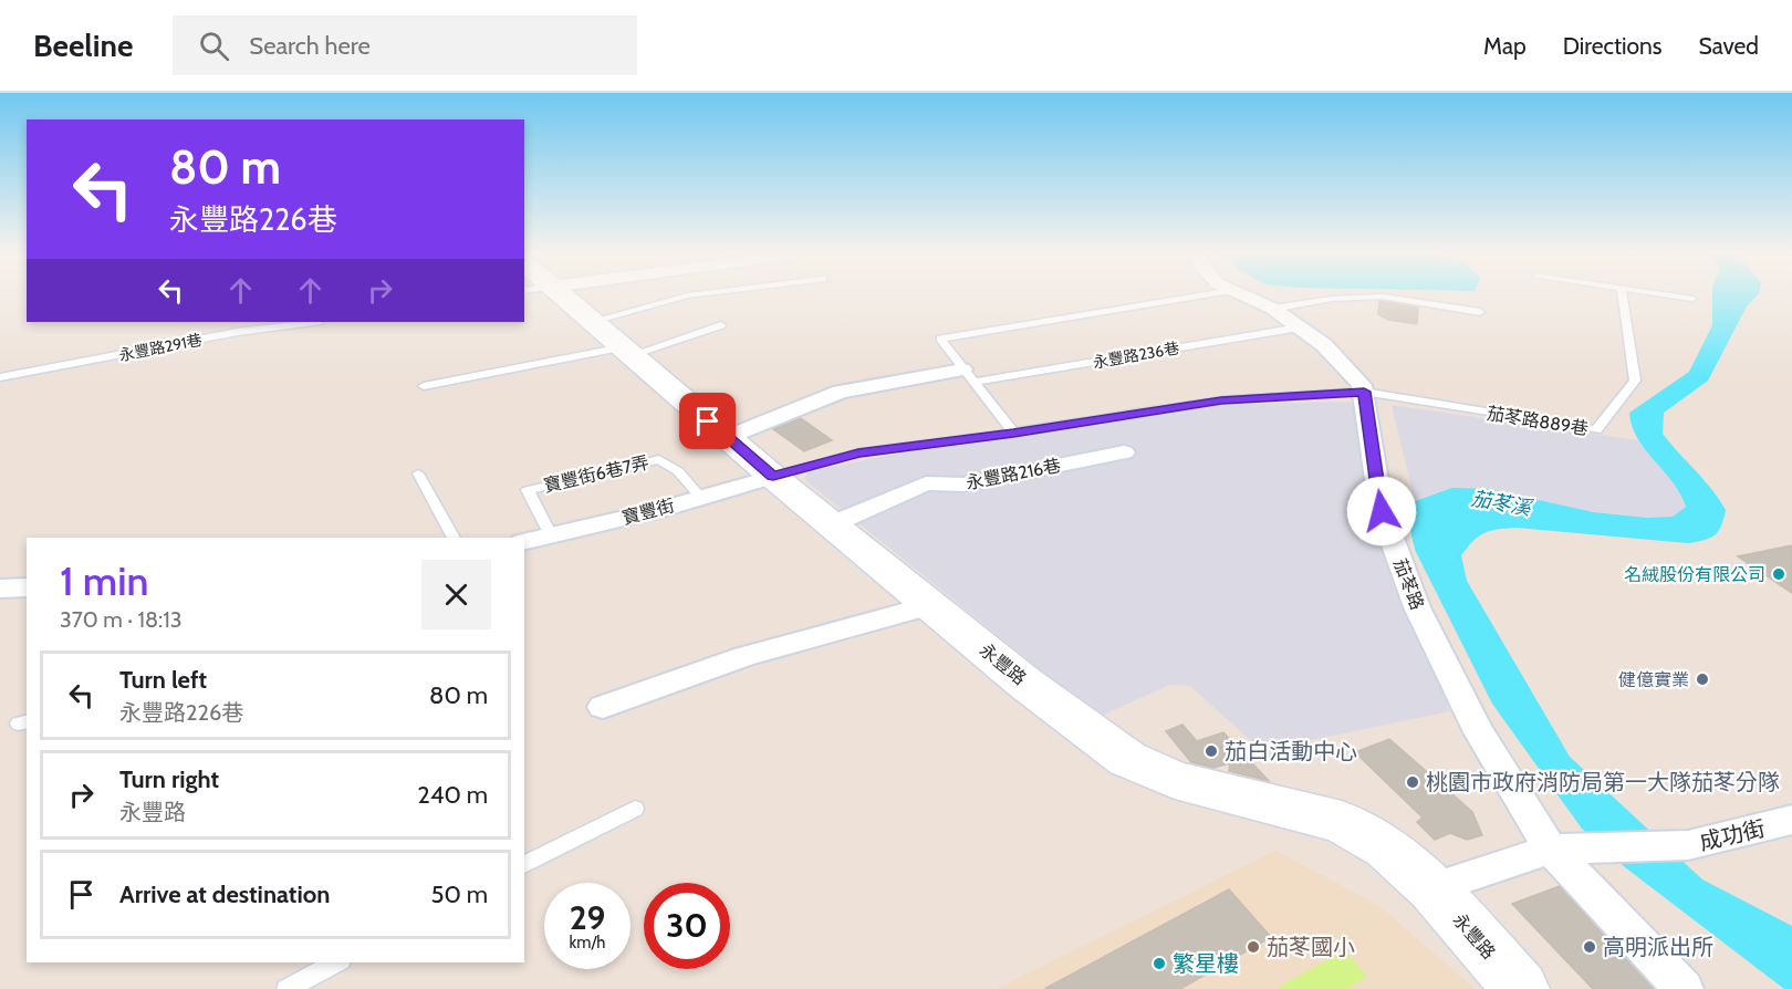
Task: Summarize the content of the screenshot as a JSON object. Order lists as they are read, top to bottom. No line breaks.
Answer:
{"streets":{"street":["永豐路236巷","永豐路216巷","寶豐街","茄苳路","永豐路","成功街"],"lane":["永豐路291巷","茄苳路889巷","寶豐街6巷7弄"]},"crossings":[["永豐路236巷","茄苳路"],["永豐路236巷","永豐路"],["茄苳路889巷","茄苳路"],["寶豐街6巷7弄","寶豐街"],["永豐路216巷","永豐路"],["寶豐街","永豐路"],["茄苳路","成功街"]],"water":["茄苳溪"],"places":["名絨股份有限公司","健億實業","茄白活動中心","桃園市政府消防局第一大隊茄苳分隊","茄苳國小","高明派出所","繁星樓"],"page":{"header":"Beeline","search":"Search here","nav":["Map","Directions","Saved"],"turn":["80 m","永豐路226巷"],"heading":["1 min","370 m · 18:13"],"list":[{"name":"Turn left","note":"永豐路226巷","value":"80 m"},{"name":"Turn right","note":"永豐路","value":"240 m"},{"name":"Arrive at destination","value":"50 m"}],"speed":"29 km/h","limit":"30"}}
